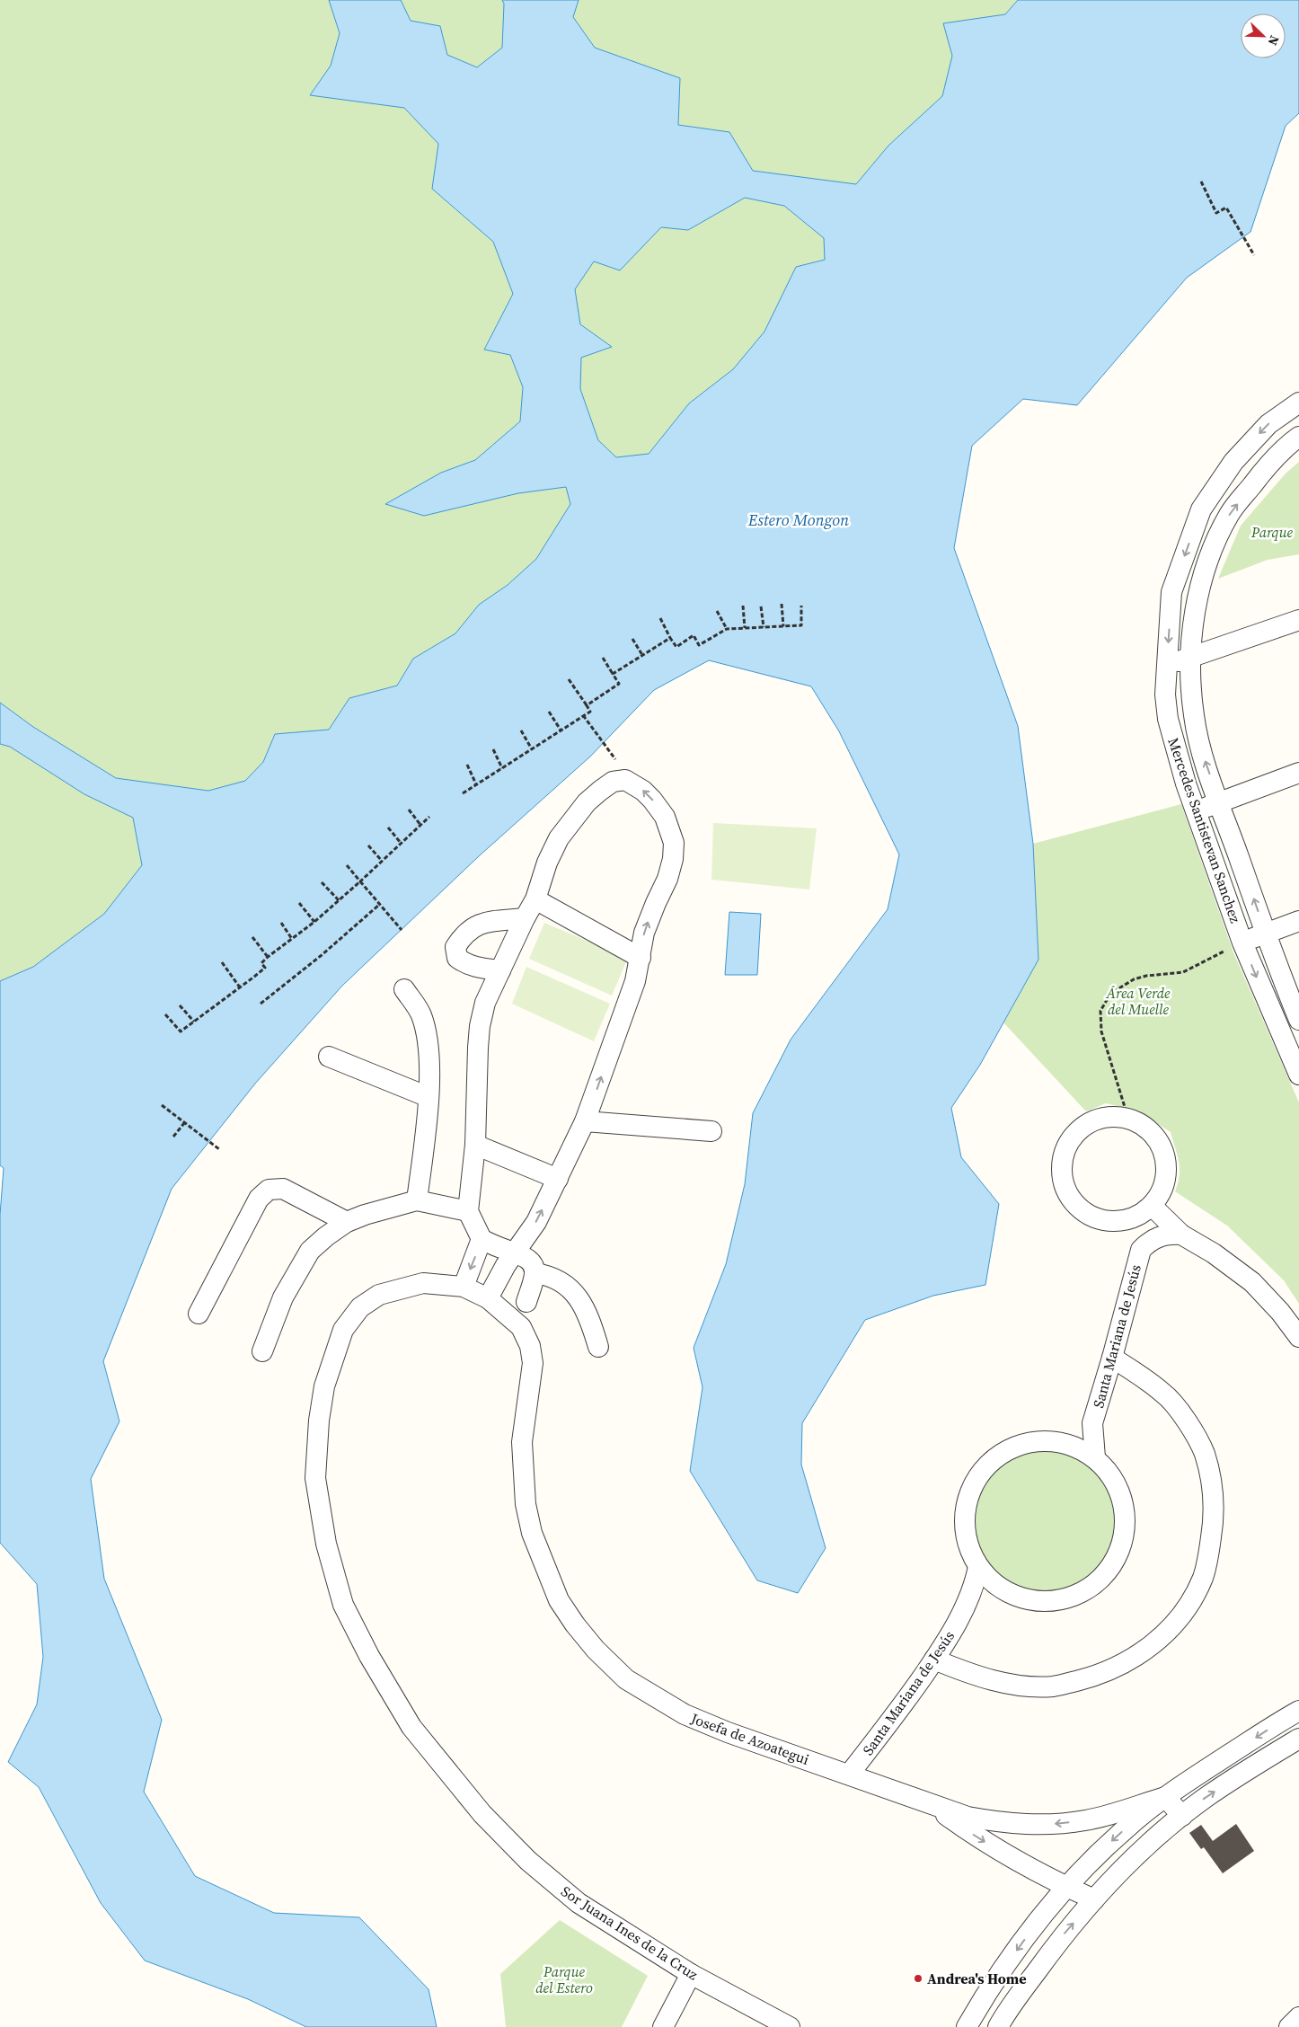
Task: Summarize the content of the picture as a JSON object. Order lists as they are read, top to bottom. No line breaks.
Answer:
{"streets":{"street":["Mercedes Santistevan Sanchez","Santa Mariana de Jesús","Josefa de Azoategui","Sor Juana Ines de la Cruz"]},"crossings":[["Santa Mariana de Jesús","Josefa de Azoategui"],["Josefa de Azoategui","Sor Juana Ines de la Cruz"]],"water":["Estero Mongon"],"parks":["Parque","Área Verde del Muelle","Parque del Estero"],"places":["Andrea's Home"],"north":"bottom right"}
